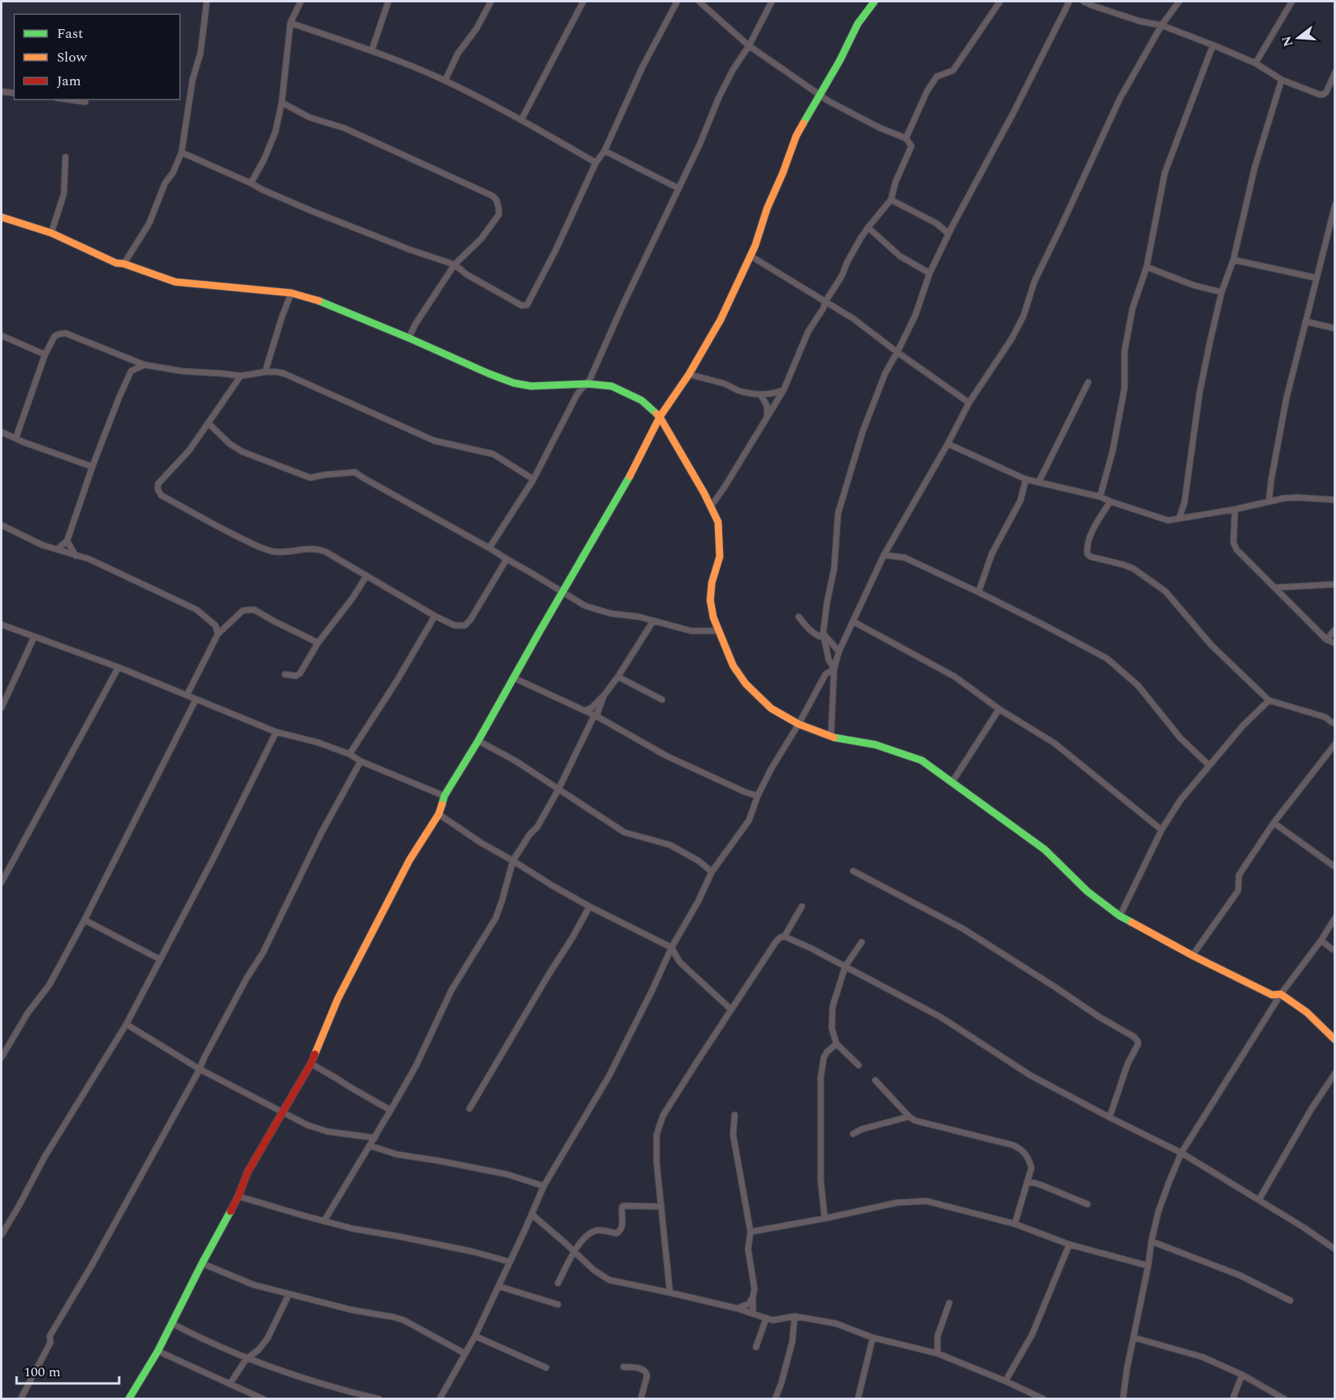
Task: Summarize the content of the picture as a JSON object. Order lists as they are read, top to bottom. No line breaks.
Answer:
{"legend":["Fast","Slow","Jam"],"scale_bar":"100 m","north":"left"}
